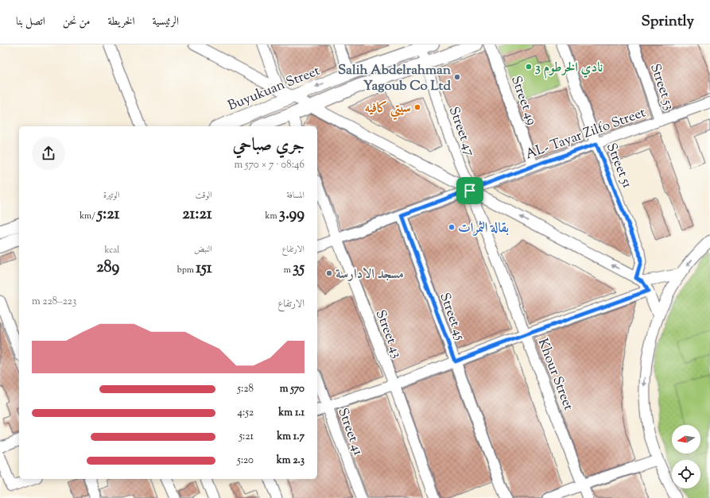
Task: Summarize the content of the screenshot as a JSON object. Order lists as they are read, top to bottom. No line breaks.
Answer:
{"streets":{"main road":["Buyukuan Street"],"street":["Street 53","Street 49","Street 47","AL- Tayar Zilfo Street","Street 51","Street 45","Street 43","Khour Street","Street 41"]},"crossings":[["Street 53","AL- Tayar Zilfo Street"],["Buyukuan Street","Street 47"],["Street 49","AL- Tayar Zilfo Street"],["Street 47","AL- Tayar Zilfo Street"],["Street 47","Khour Street"],["AL- Tayar Zilfo Street","Street 51"],["AL- Tayar Zilfo Street","Street 45"],["AL- Tayar Zilfo Street","Street 43"],["AL- Tayar Zilfo Street","Khour Street"]],"places":["نادي الخرطوم 3","Salih Abdelrahman Yagoub Co Ltd","سيتي كافيه","بقالة الثمرات","مسجد الادارسة"],"north":"left","page":{"header":"Sprintly","nav":["الرئيسية","الخريطة","من نحن","اتصل بنا"],"heading":["جري صباحي","08:46 · 7 × 570 m"],"stats":[["المسافة","3.99 km"],["الوقت","21:21"],["الوتيرة","5:21 /km"],["الارتفاع","35 m"],["النبض","151 bpm"],["kcal","289"]],"chart":["الارتفاع","223–228 m"],"list":[{"name":"570 m","note":"5:28"},{"name":"1.1 km","note":"4:52"},{"name":"1.7 km","note":"5:21"},{"name":"2.3 km","note":"5:20"}]}}
